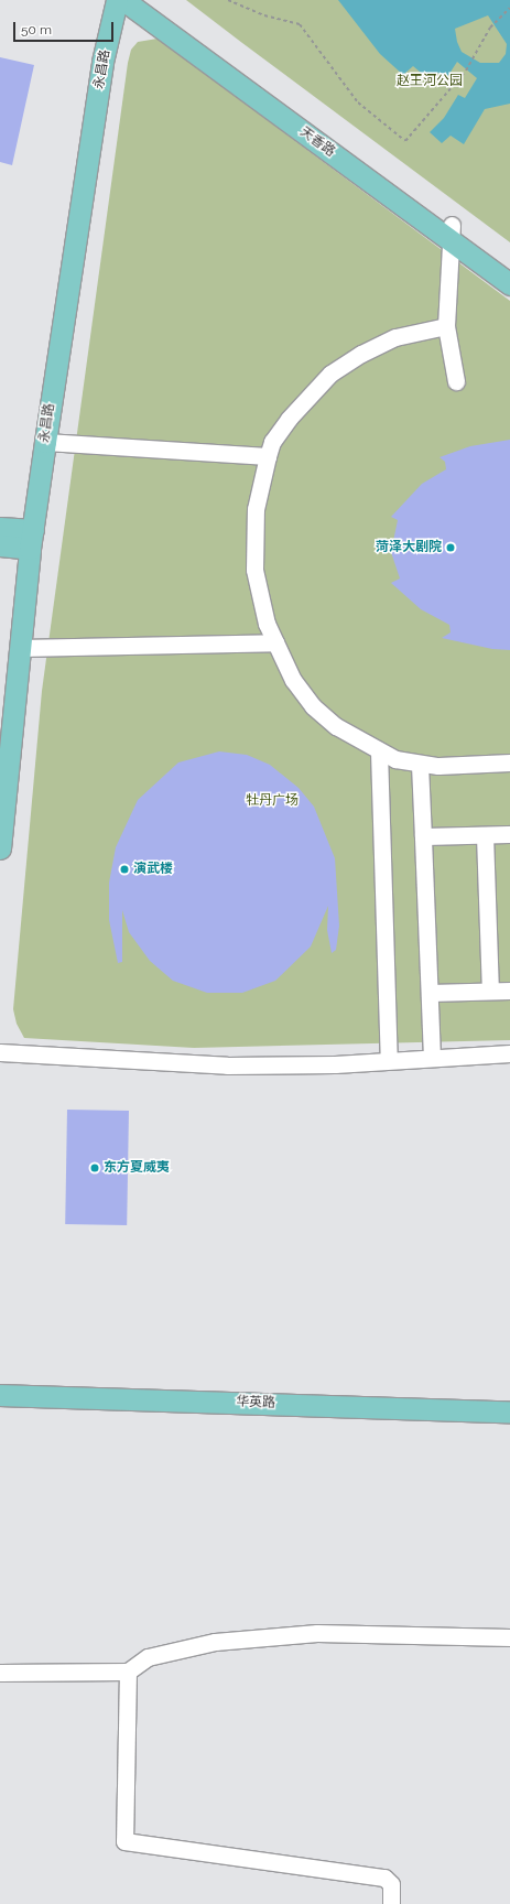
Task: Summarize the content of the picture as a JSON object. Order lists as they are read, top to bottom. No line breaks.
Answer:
{"streets":{"main road":["永昌路","天香路","华英路"]},"parks":["赵王河公园","牡丹广场"],"places":["菏泽大剧院","演武楼","东方夏威夷"],"scale_bar":"50 m"}
